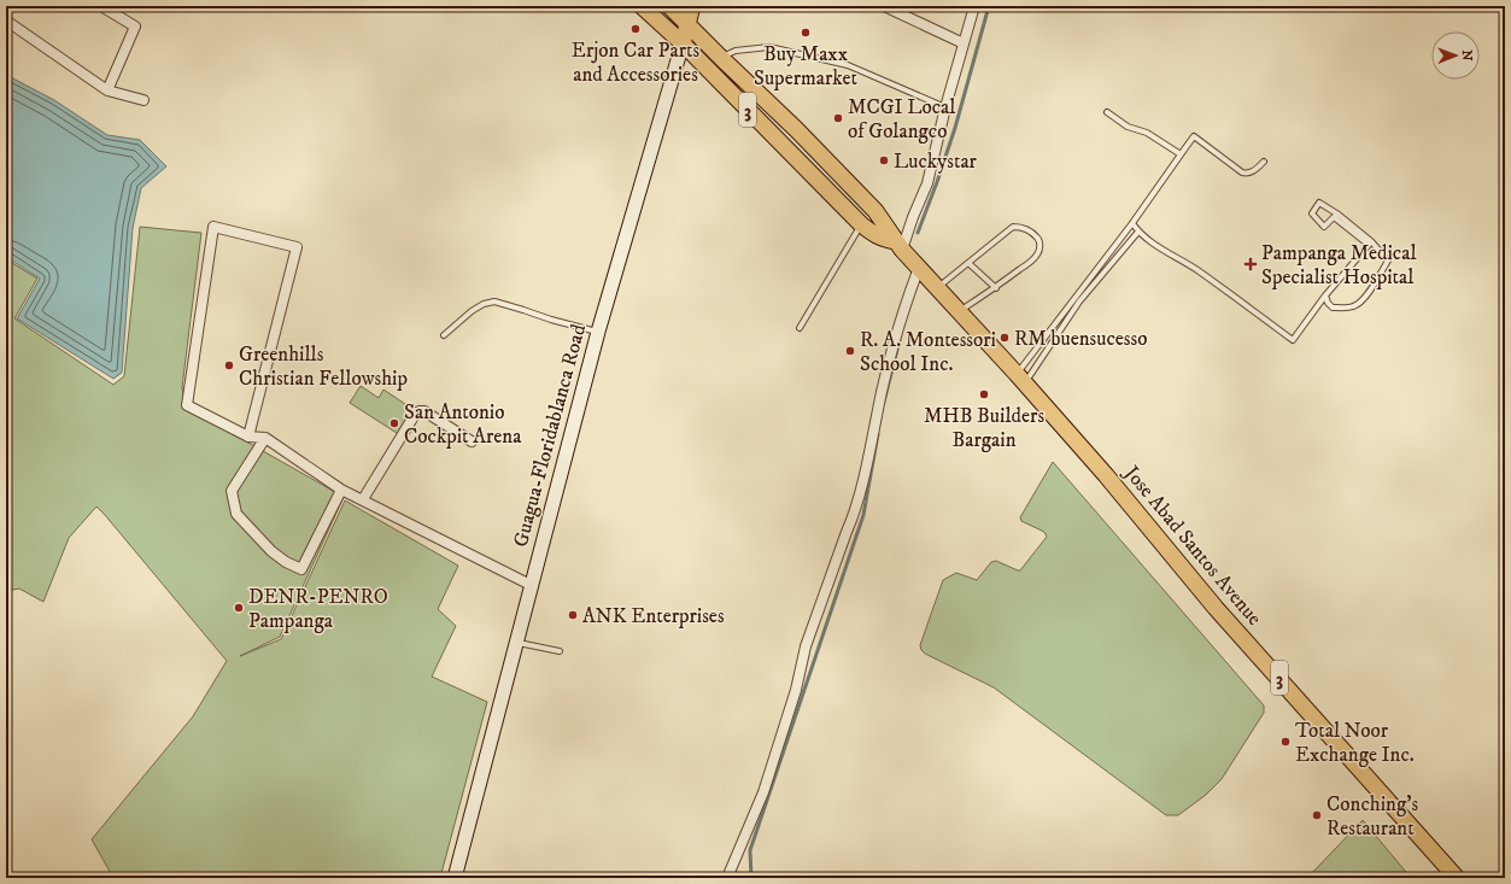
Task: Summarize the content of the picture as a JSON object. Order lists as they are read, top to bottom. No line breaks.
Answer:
{"streets":{"main road":["3","Guagua-Floridablanca Road","Jose Abad Santos Avenue"]},"crossings":[["Guagua-Floridablanca Road","Jose Abad Santos Avenue"]],"places":{"other":["Erjon Car Parts and Accessories","Buy Maxx Supermarket","MCGI Local of Golangco","Luckystar","RM buensucesso","R. A. Montessori School Inc.","Greenhills Christian Fellowship","MHB Builders Bargain","San Antonio Cockpit Arena","DENR-PENRO Pampanga","ANK Enterprises","Total Noor Exchange Inc.","Conching's Restaurant"],"health":["Pampanga Medical Specialist Hospital"]},"north":"right"}
